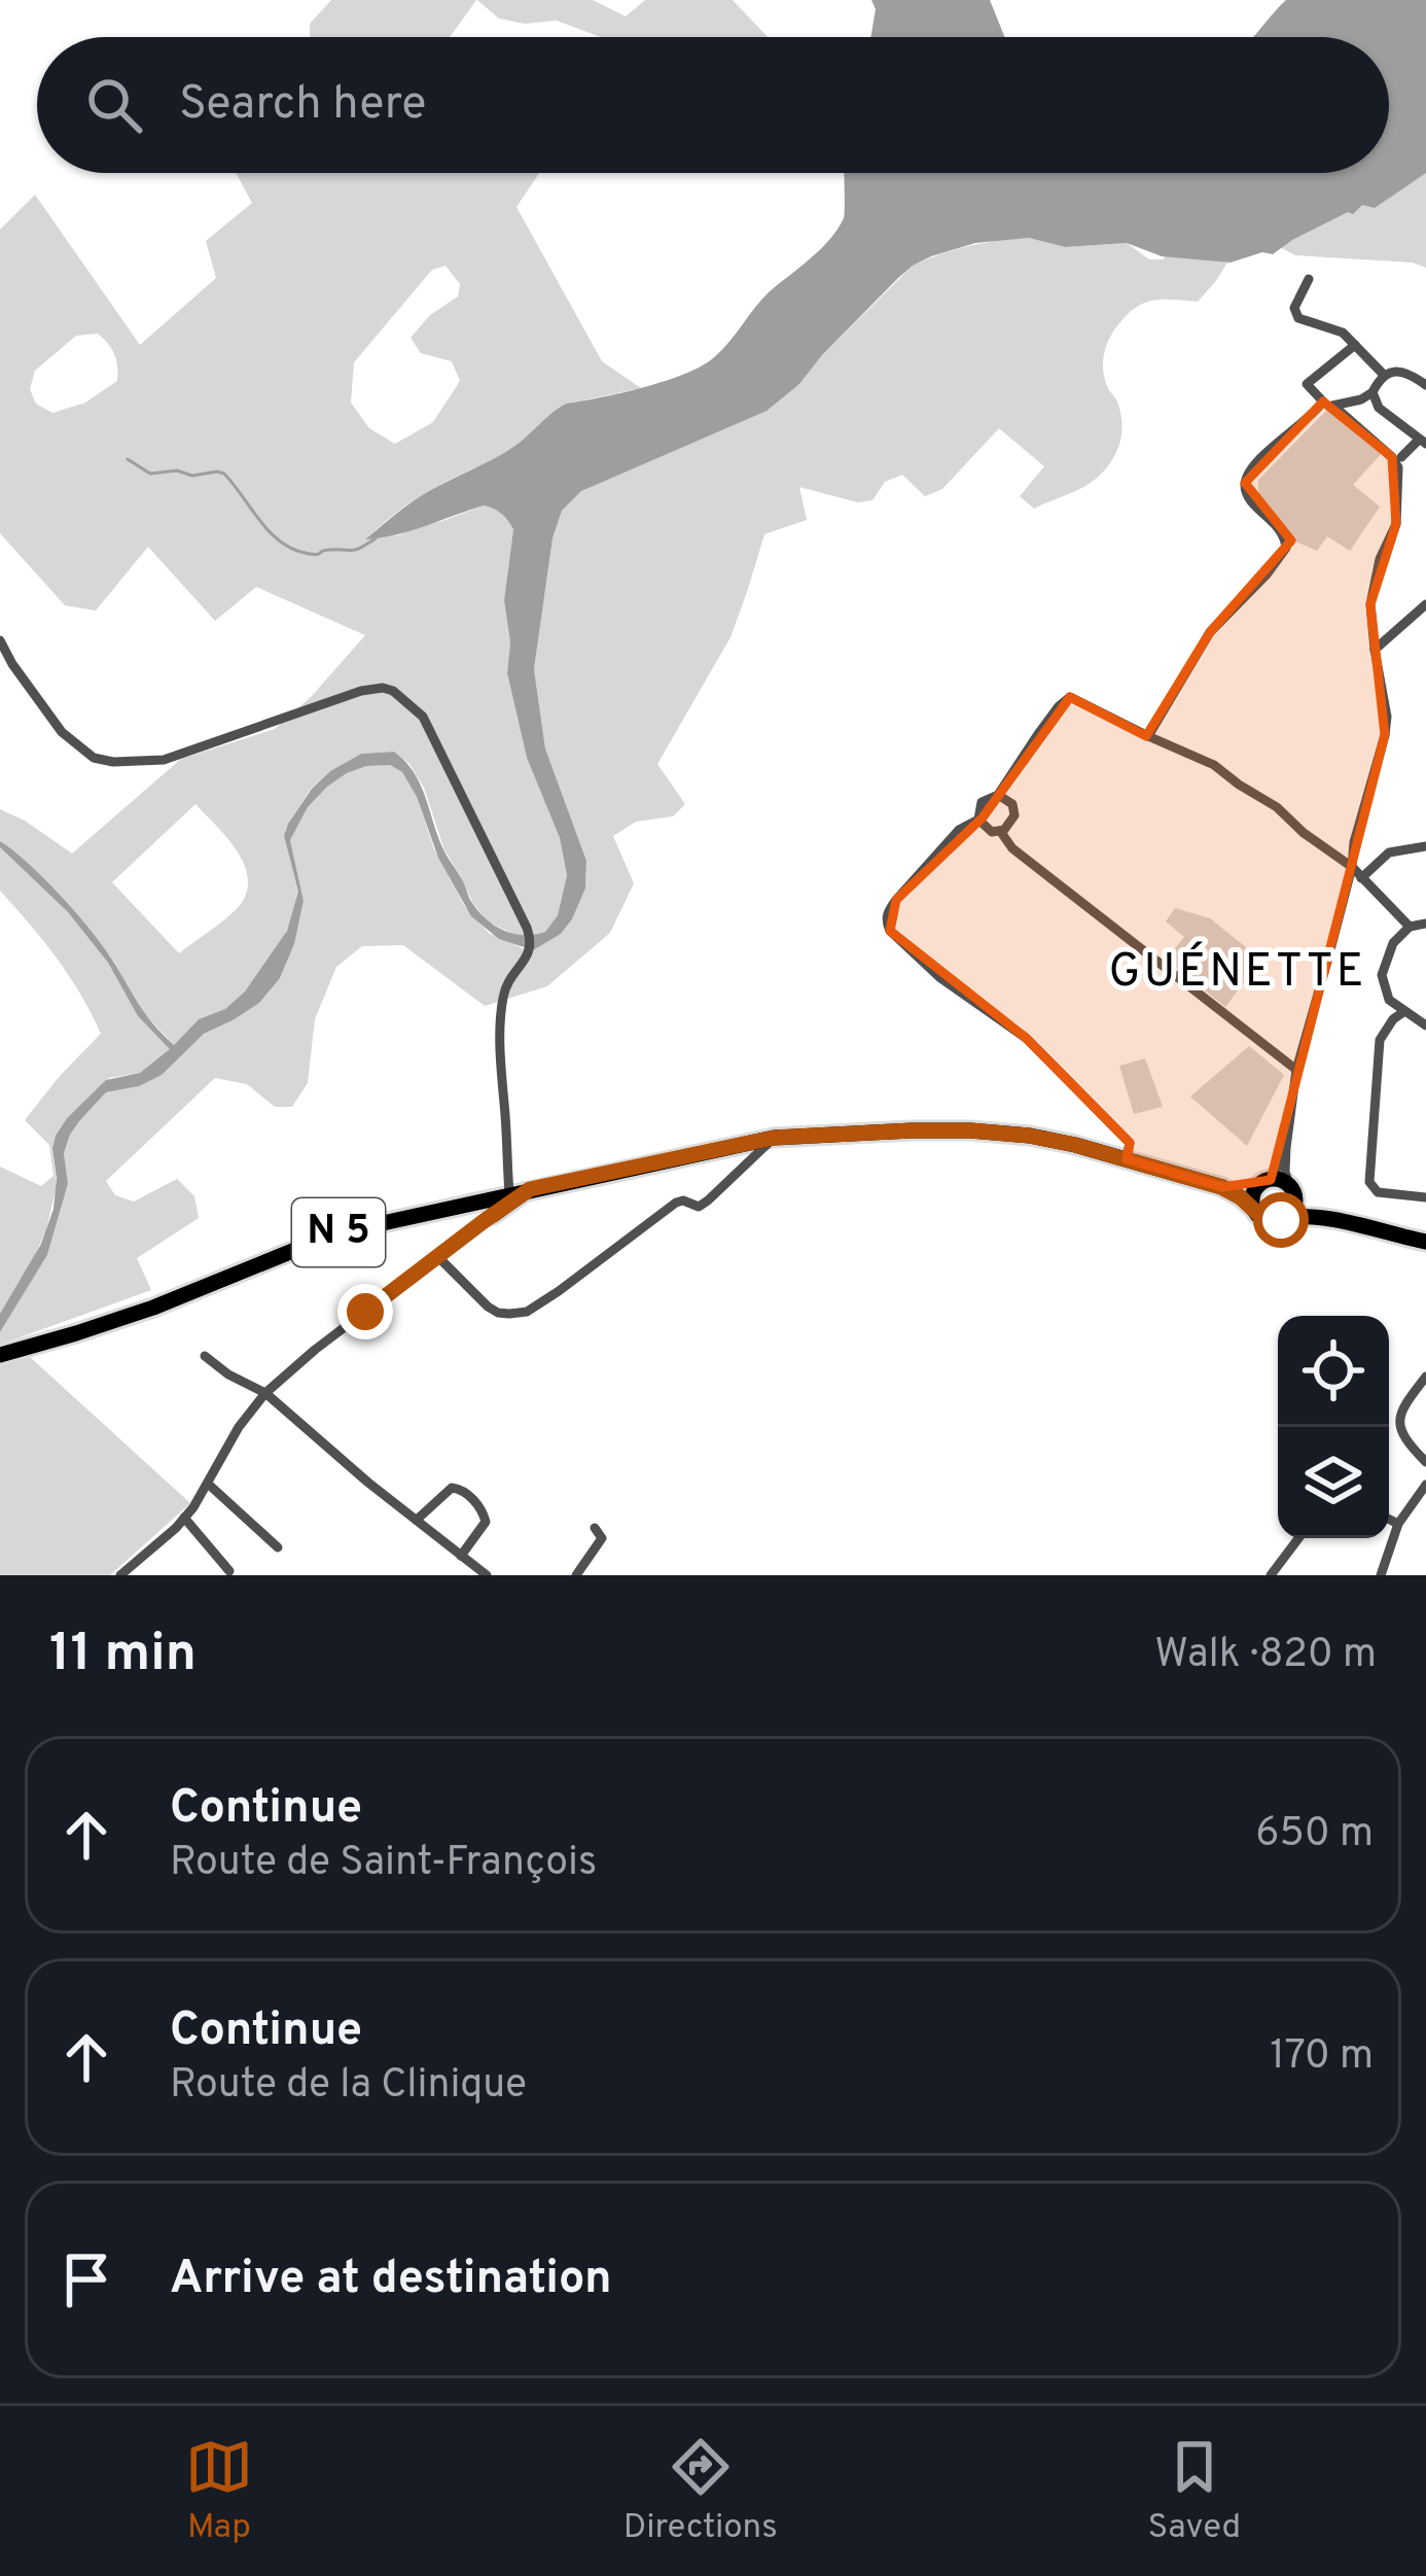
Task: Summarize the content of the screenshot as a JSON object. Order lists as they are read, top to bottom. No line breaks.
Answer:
{"streets":{"main road":["N 5"]},"districts":["GUÉNETTE"],"page":{"search":"Search here","heading":["11 min","Walk · 820 m"],"list":[["Continue","Route de Saint-François","650 m"],["Continue","Route de la Clinique","170 m"],"Arrive at destination"],"nav":["Map","Directions","Saved"]}}
